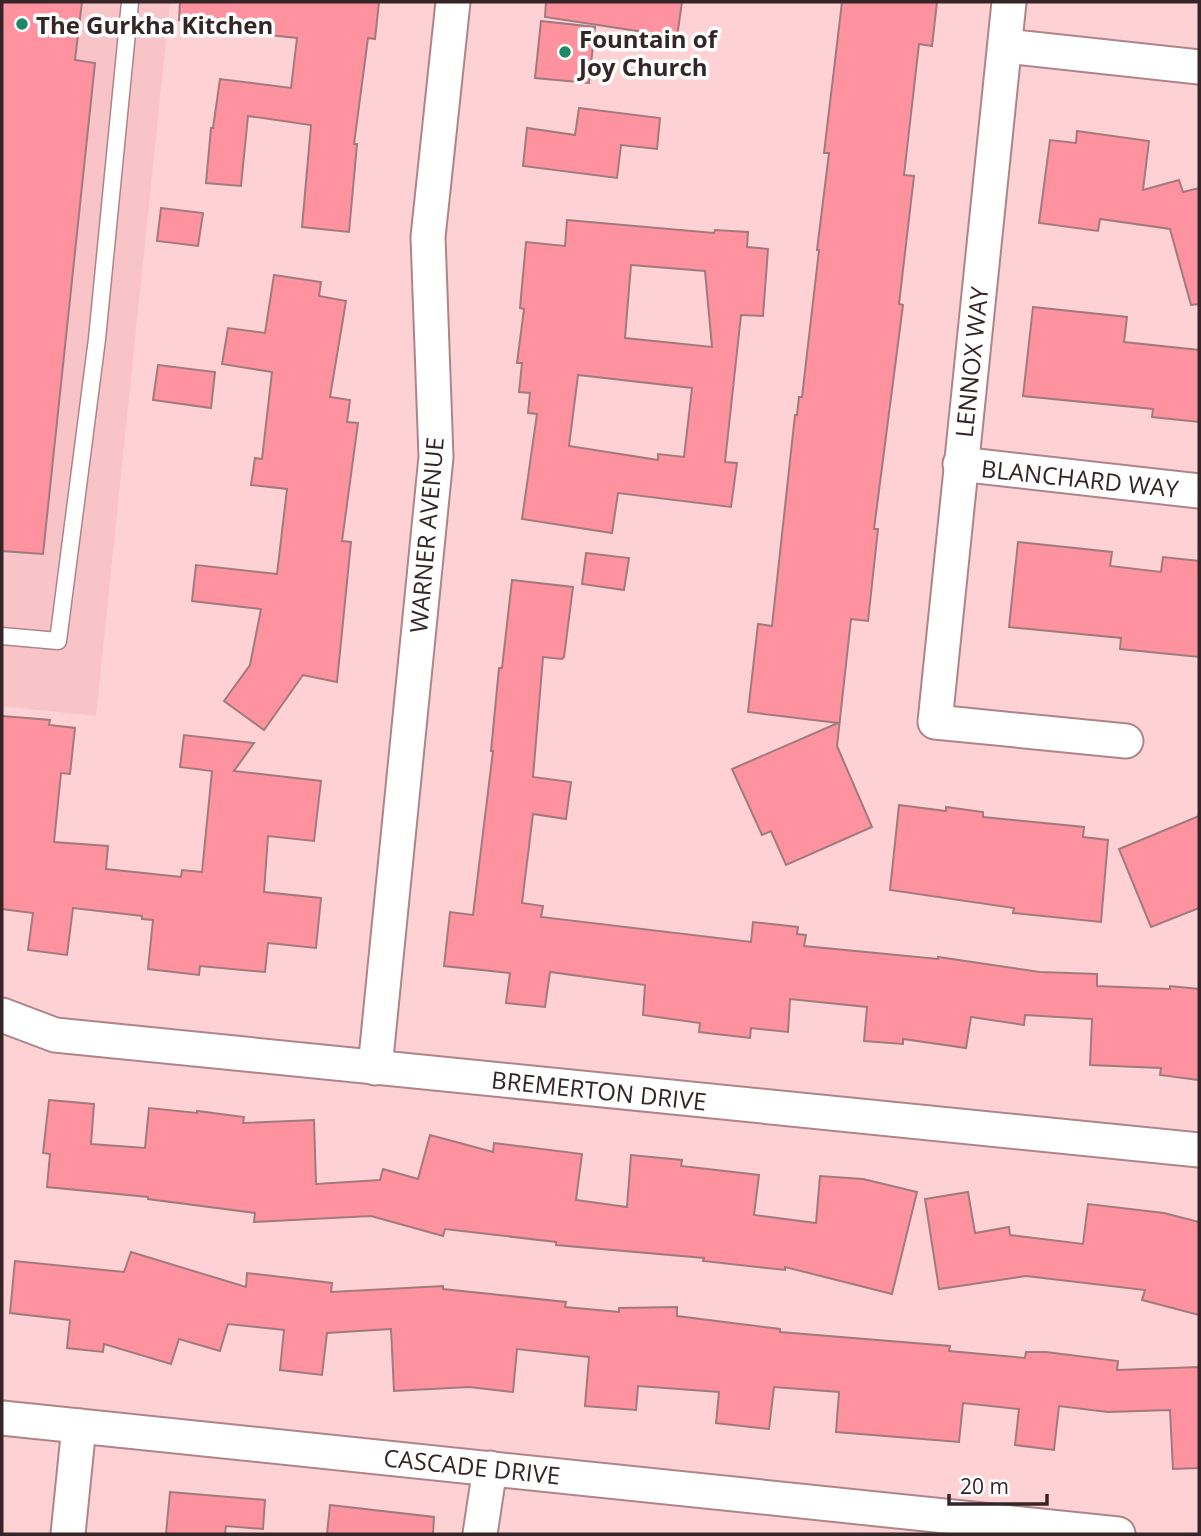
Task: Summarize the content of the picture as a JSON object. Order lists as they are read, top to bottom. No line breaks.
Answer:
{"streets":{"street":["LENNOX WAY","BLANCHARD WAY","WARNER AVENUE","BREMERTON DRIVE","CASCADE DRIVE"]},"crossings":[["LENNOX WAY","BLANCHARD WAY"],["WARNER AVENUE","BREMERTON DRIVE"]],"places":["The Gurkha Kitchen","Fountain of Joy Church"],"scale_bar":"20 m"}
